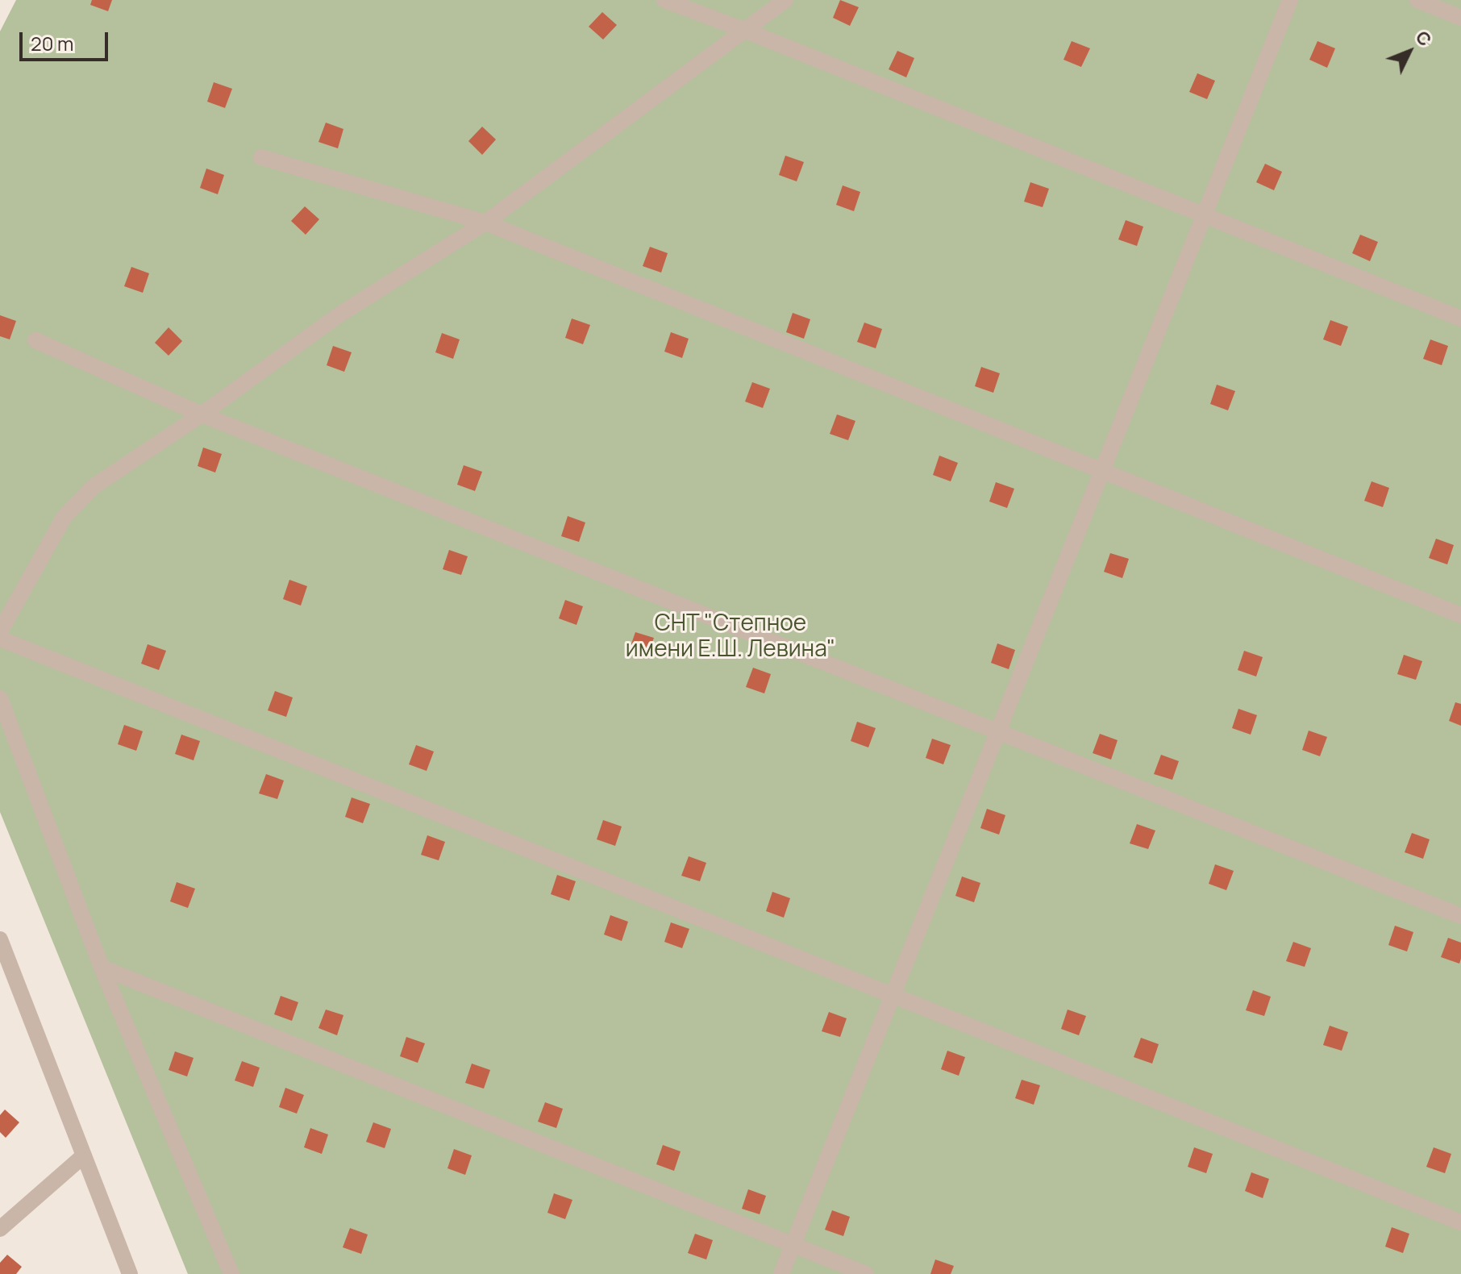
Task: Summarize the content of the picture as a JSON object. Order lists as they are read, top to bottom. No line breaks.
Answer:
{"parks":["СНТ \"Степное имени Е.Ш. Левина\""],"scale_bar":"20 m","north":"top right"}
